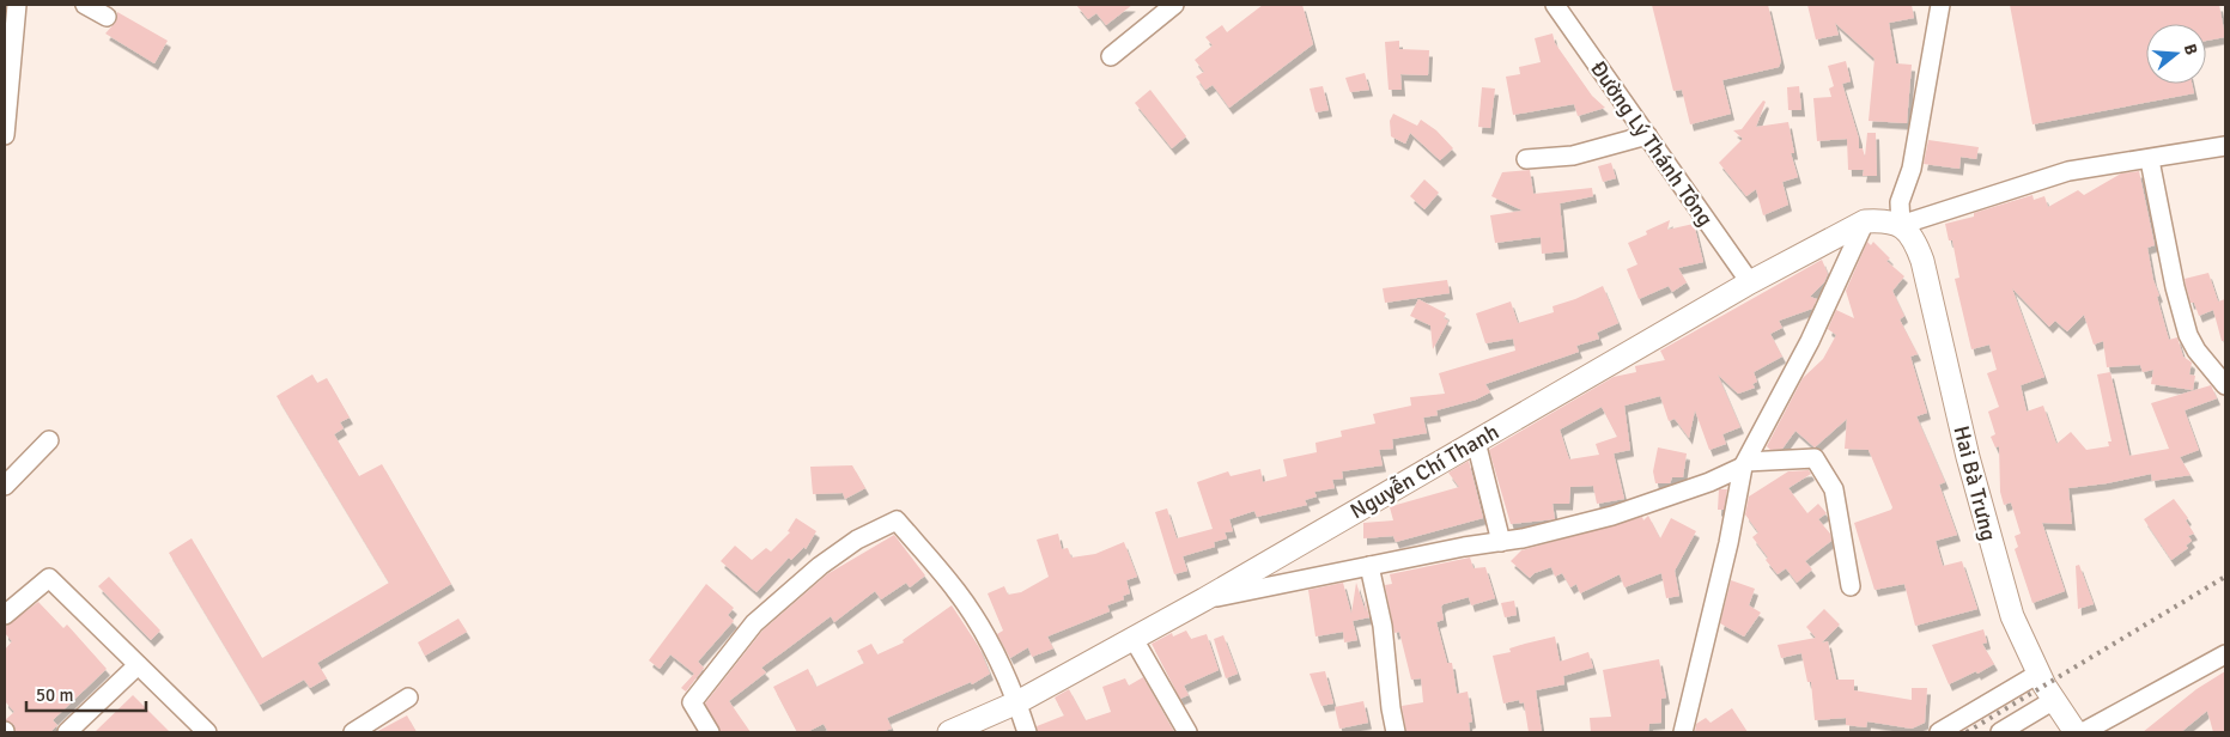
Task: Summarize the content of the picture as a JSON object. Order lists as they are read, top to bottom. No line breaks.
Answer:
{"streets":{"main road":["Nguyễn Chí Thanh","Hai Bà Trưng"],"street":["Đường Lý Thánh Tông"]},"crossings":[["Đường Lý Thánh Tông","Nguyễn Chí Thanh"]],"scale_bar":"50 m","north":"right"}
